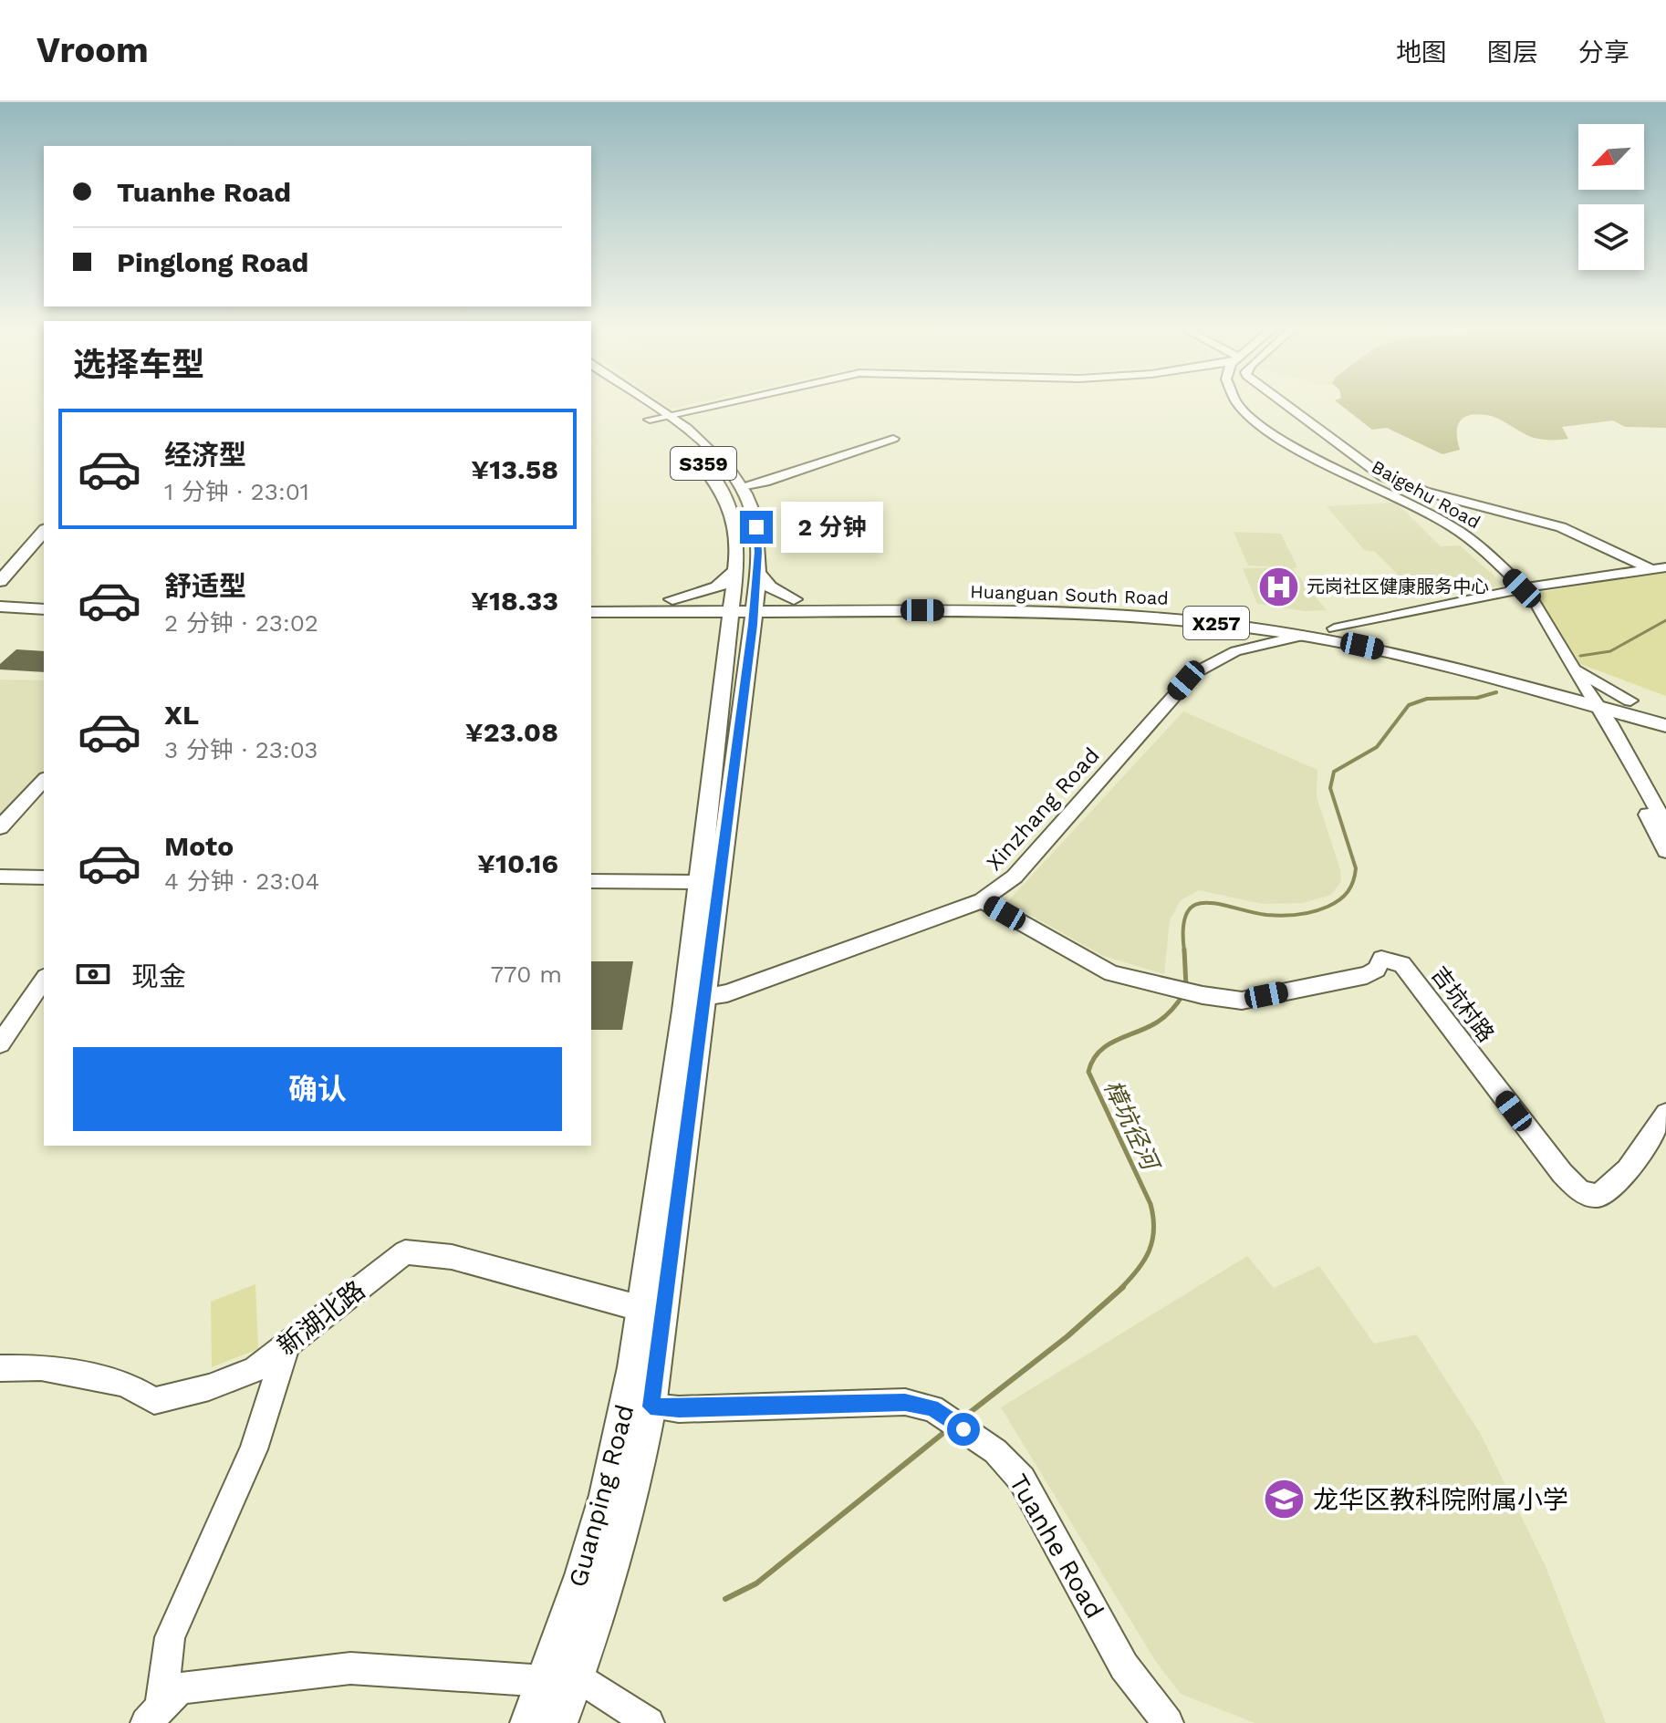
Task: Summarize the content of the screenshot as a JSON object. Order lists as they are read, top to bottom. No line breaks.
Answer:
{"streets":{"main road":["S359","Huanguan South Road","X257","Guanping Road"],"street":["Baigehu Road","Xinzhang Road","吉坑村路","新湖北路","Tuanhe Road"]},"crossings":[["S359","Huanguan South Road"],["S359","Guanping Road"],["Baigehu Road","Huanguan South Road"],["Huanguan South Road","Xinzhang Road"],["Huanguan South Road","Guanping Road"],["Xinzhang Road","吉坑村路"],["Xinzhang Road","Guanping Road"],["新湖北路","Guanping Road"],["Guanping Road","Tuanhe Road"]],"water":["樟坑径河"],"places":{"hospital":["元岗社区健康服务中心"],"school or university":["龙华区教科院附属小学"]},"north":"bottom left","page":{"header":"Vroom","nav":["地图","图层","分享"],"banner":["Tuanhe Road","Pinglong Road"],"heading":"选择车型","list":[{"name":"经济型","note":"1 分钟 · 23:01","value":"¥13.58"},{"name":"舒适型","note":"2 分钟 · 23:02","value":"¥18.33"},{"name":"XL","note":"3 分钟 · 23:03","value":"¥23.08"},{"name":"Moto","note":"4 分钟 · 23:04","value":"¥10.16"}],"bubble":"2 分钟","pay":["现金","770 m"],"buttons":"确认"}}
